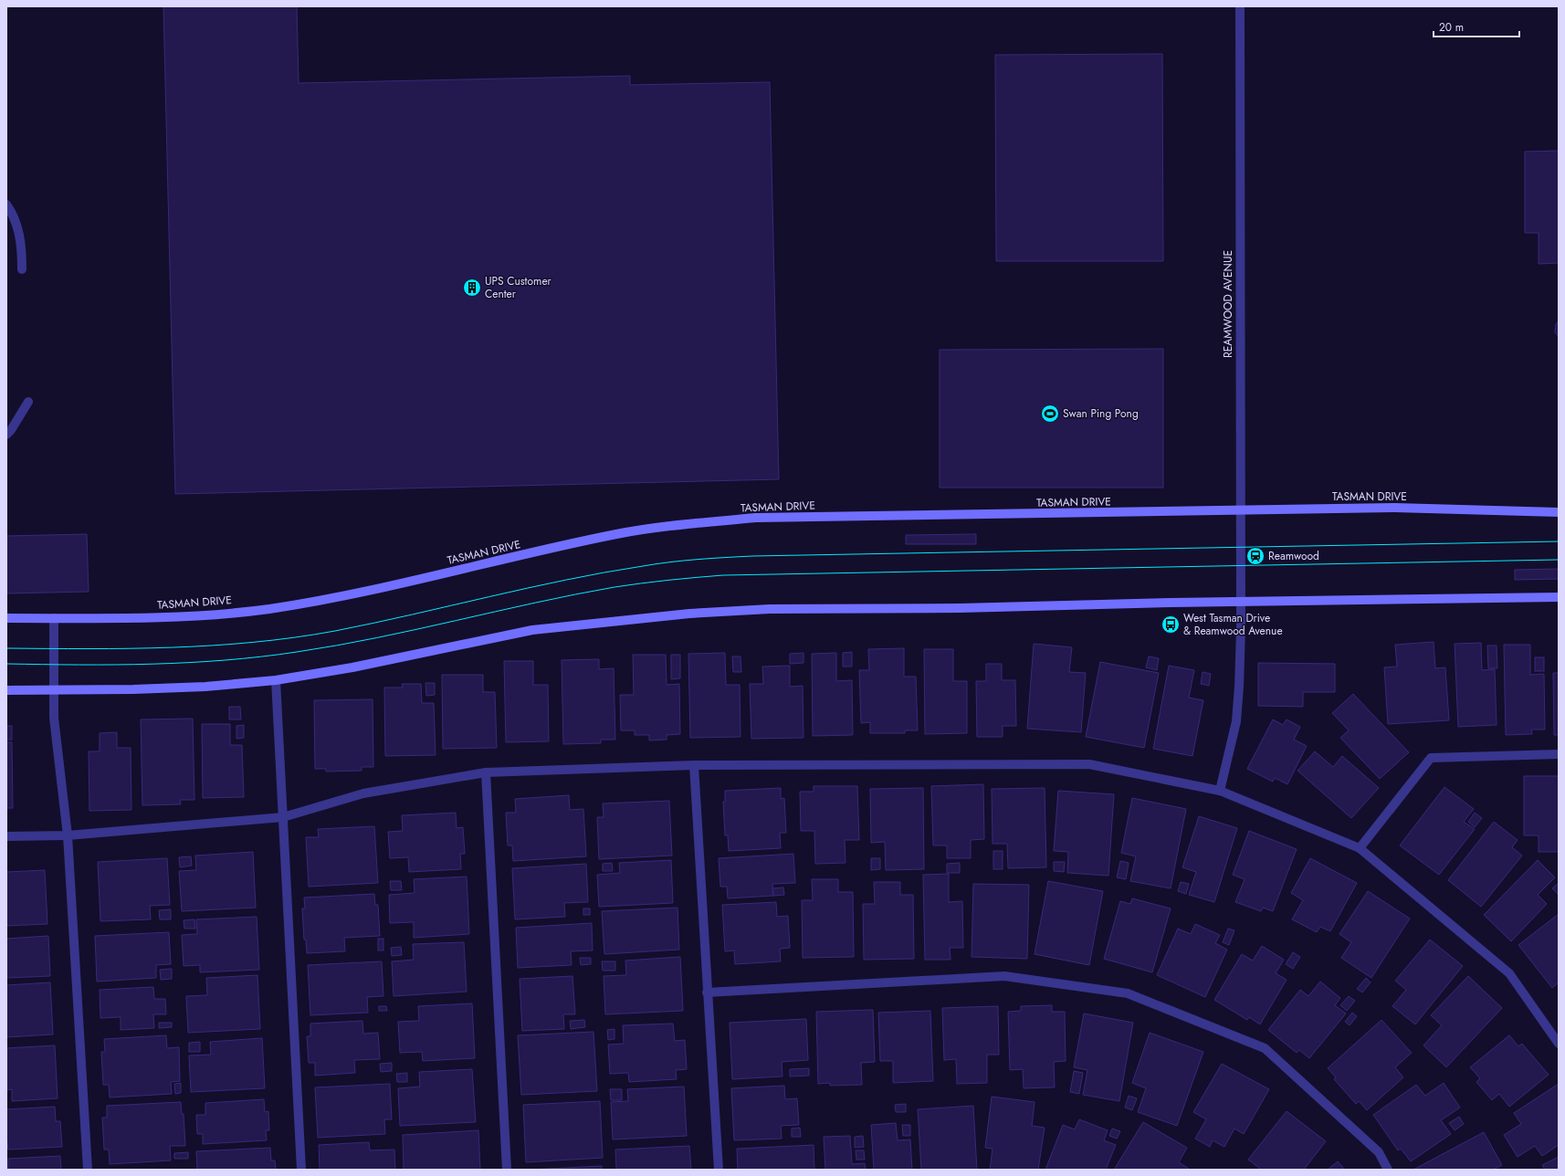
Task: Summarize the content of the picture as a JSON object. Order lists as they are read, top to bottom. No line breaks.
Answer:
{"streets":{"main road":["TASMAN DRIVE"],"street":["REAMWOOD AVENUE"]},"crossings":[["REAMWOOD AVENUE","TASMAN DRIVE"]],"places":{"building":["UPS Customer Center"],"sports":["Swan Ping Pong"],"station":["Reamwood"],"bus stop":["West Tasman Drive & Reamwood Avenue"]},"scale_bar":"20 m"}
